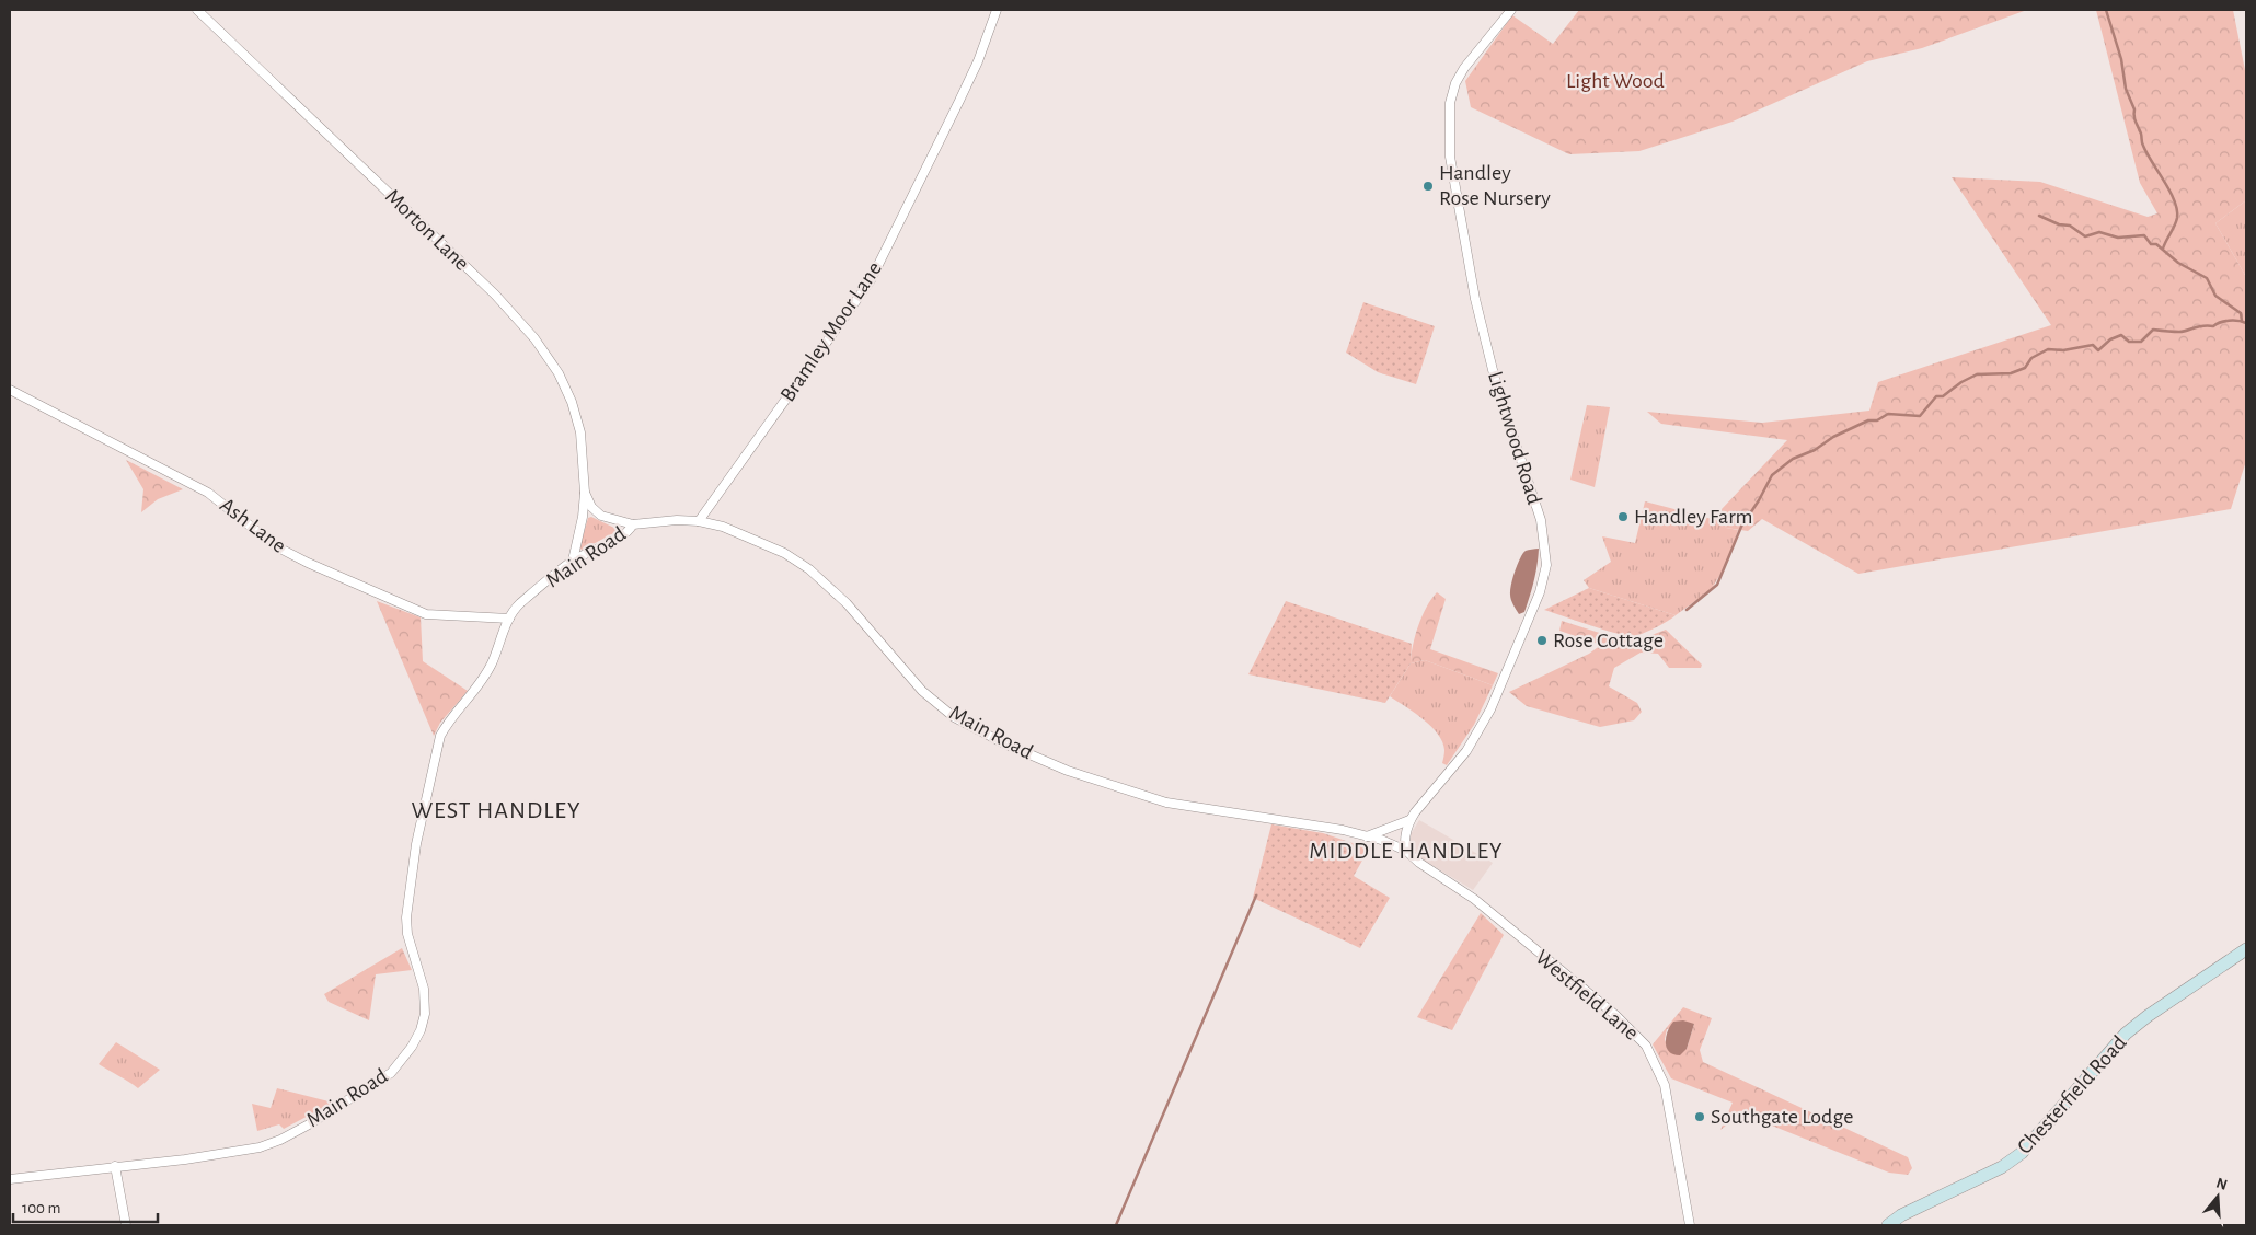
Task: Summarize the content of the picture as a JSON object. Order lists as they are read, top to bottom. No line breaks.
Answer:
{"streets":{"main road":["Chesterfield Road"],"street":["Morton Lane","Bramley Moor Lane","Lightwood Road","Ash Lane","Main Road","Westfield Lane"]},"crossings":[["Morton Lane","Main Road"],["Bramley Moor Lane","Main Road"],["Ash Lane","Main Road"],["Main Road","Westfield Lane"]],"districts":["WEST HANDLEY","MIDDLE HANDLEY"],"parks":["Light Wood"],"places":["Handley Rose Nursery","Handley Farm","Rose Cottage","Southgate Lodge"],"scale_bar":"100 m","north":"top"}
